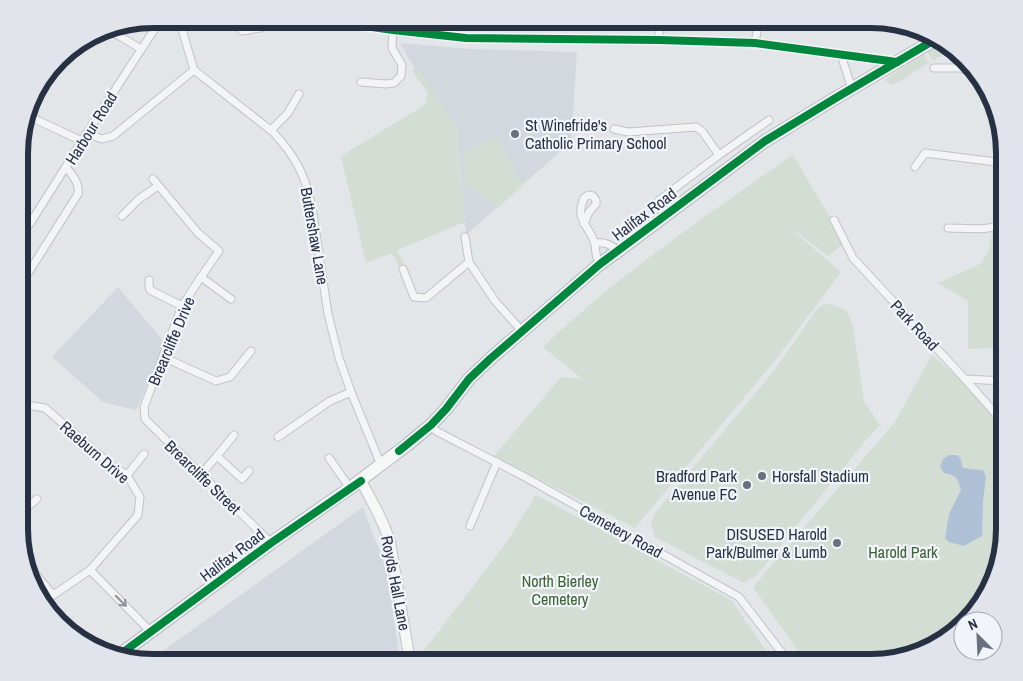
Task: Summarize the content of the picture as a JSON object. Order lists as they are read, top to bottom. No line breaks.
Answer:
{"streets":{"highway":["Halifax Road"],"street":["Harbour Road","Buttershaw Lane","Park Road","Brearcliffe Drive","Raeburn Drive","Brearcliffe Street","Cemetery Road","Royds Hall Lane"]},"crossings":[["Halifax Road","Buttershaw Lane"],["Halifax Road","Brearcliffe Street"],["Halifax Road","Cemetery Road"],["Halifax Road","Royds Hall Lane"],["Brearcliffe Drive","Brearcliffe Street"]],"parks":["Harold Park","North Bierley Cemetery"],"places":["St Winefride's Catholic Primary School","Horsfall Stadium","Bradford Park Avenue FC","DISUSED Harold Park/Bulmer & Lumb"],"north":"top left"}
